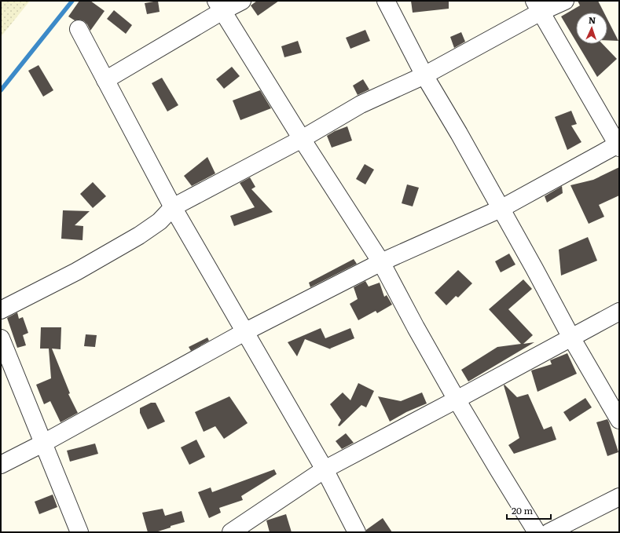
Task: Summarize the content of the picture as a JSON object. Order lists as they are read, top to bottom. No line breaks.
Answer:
{"scale_bar":"20 m","north":"top"}
